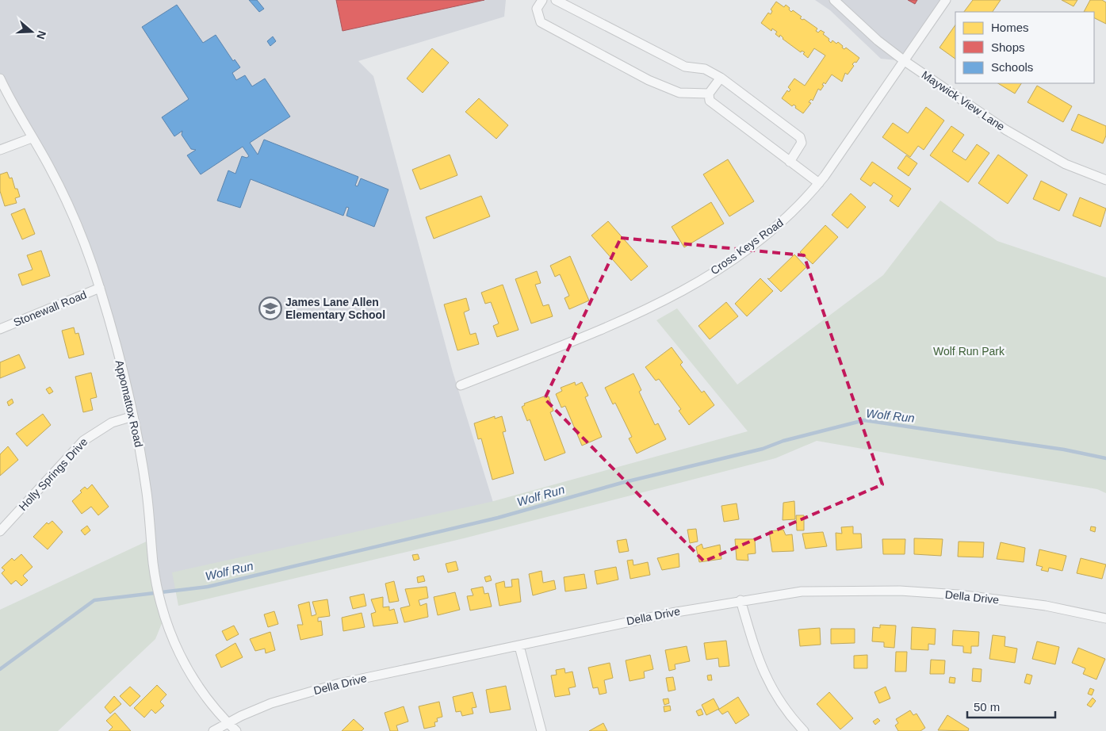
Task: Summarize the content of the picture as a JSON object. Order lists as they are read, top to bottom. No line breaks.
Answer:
{"streets":{"street":["Maywick View Lane","Cross Keys Road","Stonewall Road","Appomattox Road","Holly Springs Drive","Della Drive"]},"crossings":[["Maywick View Lane","Cross Keys Road"],["Stonewall Road","Appomattox Road"],["Appomattox Road","Holly Springs Drive"],["Appomattox Road","Della Drive"]],"water":["Wolf Run"],"parks":["Wolf Run Park"],"places":{"school or university":["James Lane Allen Elementary School"]},"legend":["Homes","Shops","Schools"],"scale_bar":"50 m","north":"right"}
